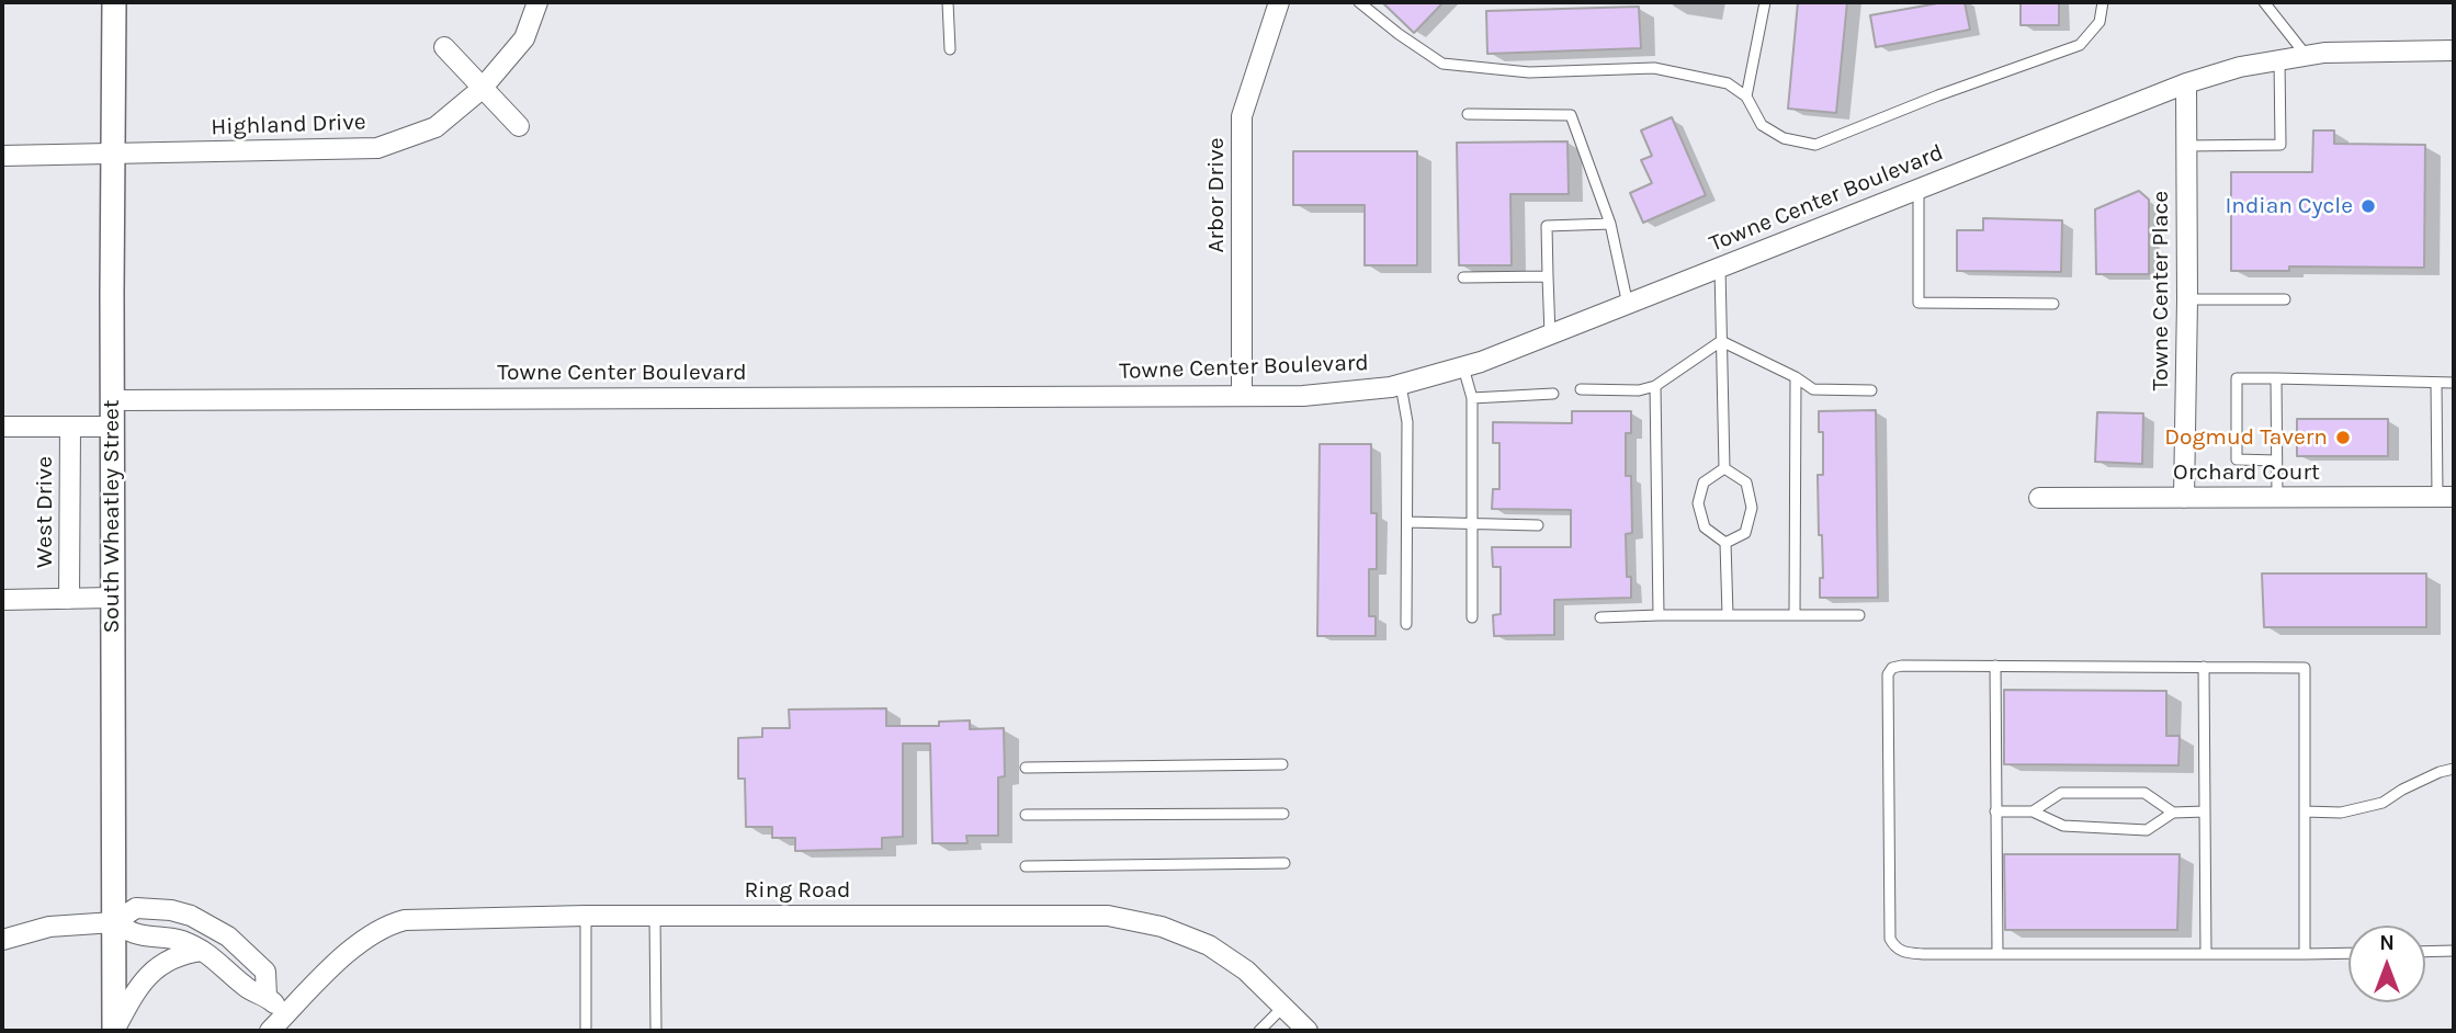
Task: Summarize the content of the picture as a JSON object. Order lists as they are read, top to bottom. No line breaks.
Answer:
{"streets":{"street":["Highland Drive","Arbor Drive","Towne Center Boulevard","Towne Center Place","Orchard Court","West Drive","South Wheatley Street","Ring Road"]},"crossings":[["Highland Drive","South Wheatley Street"],["Arbor Drive","Towne Center Boulevard"],["Towne Center Boulevard","Towne Center Place"],["Towne Center Boulevard","South Wheatley Street"],["Towne Center Place","Orchard Court"]],"places":["Indian Cycle","Dogmud Tavern"],"north":"top"}
